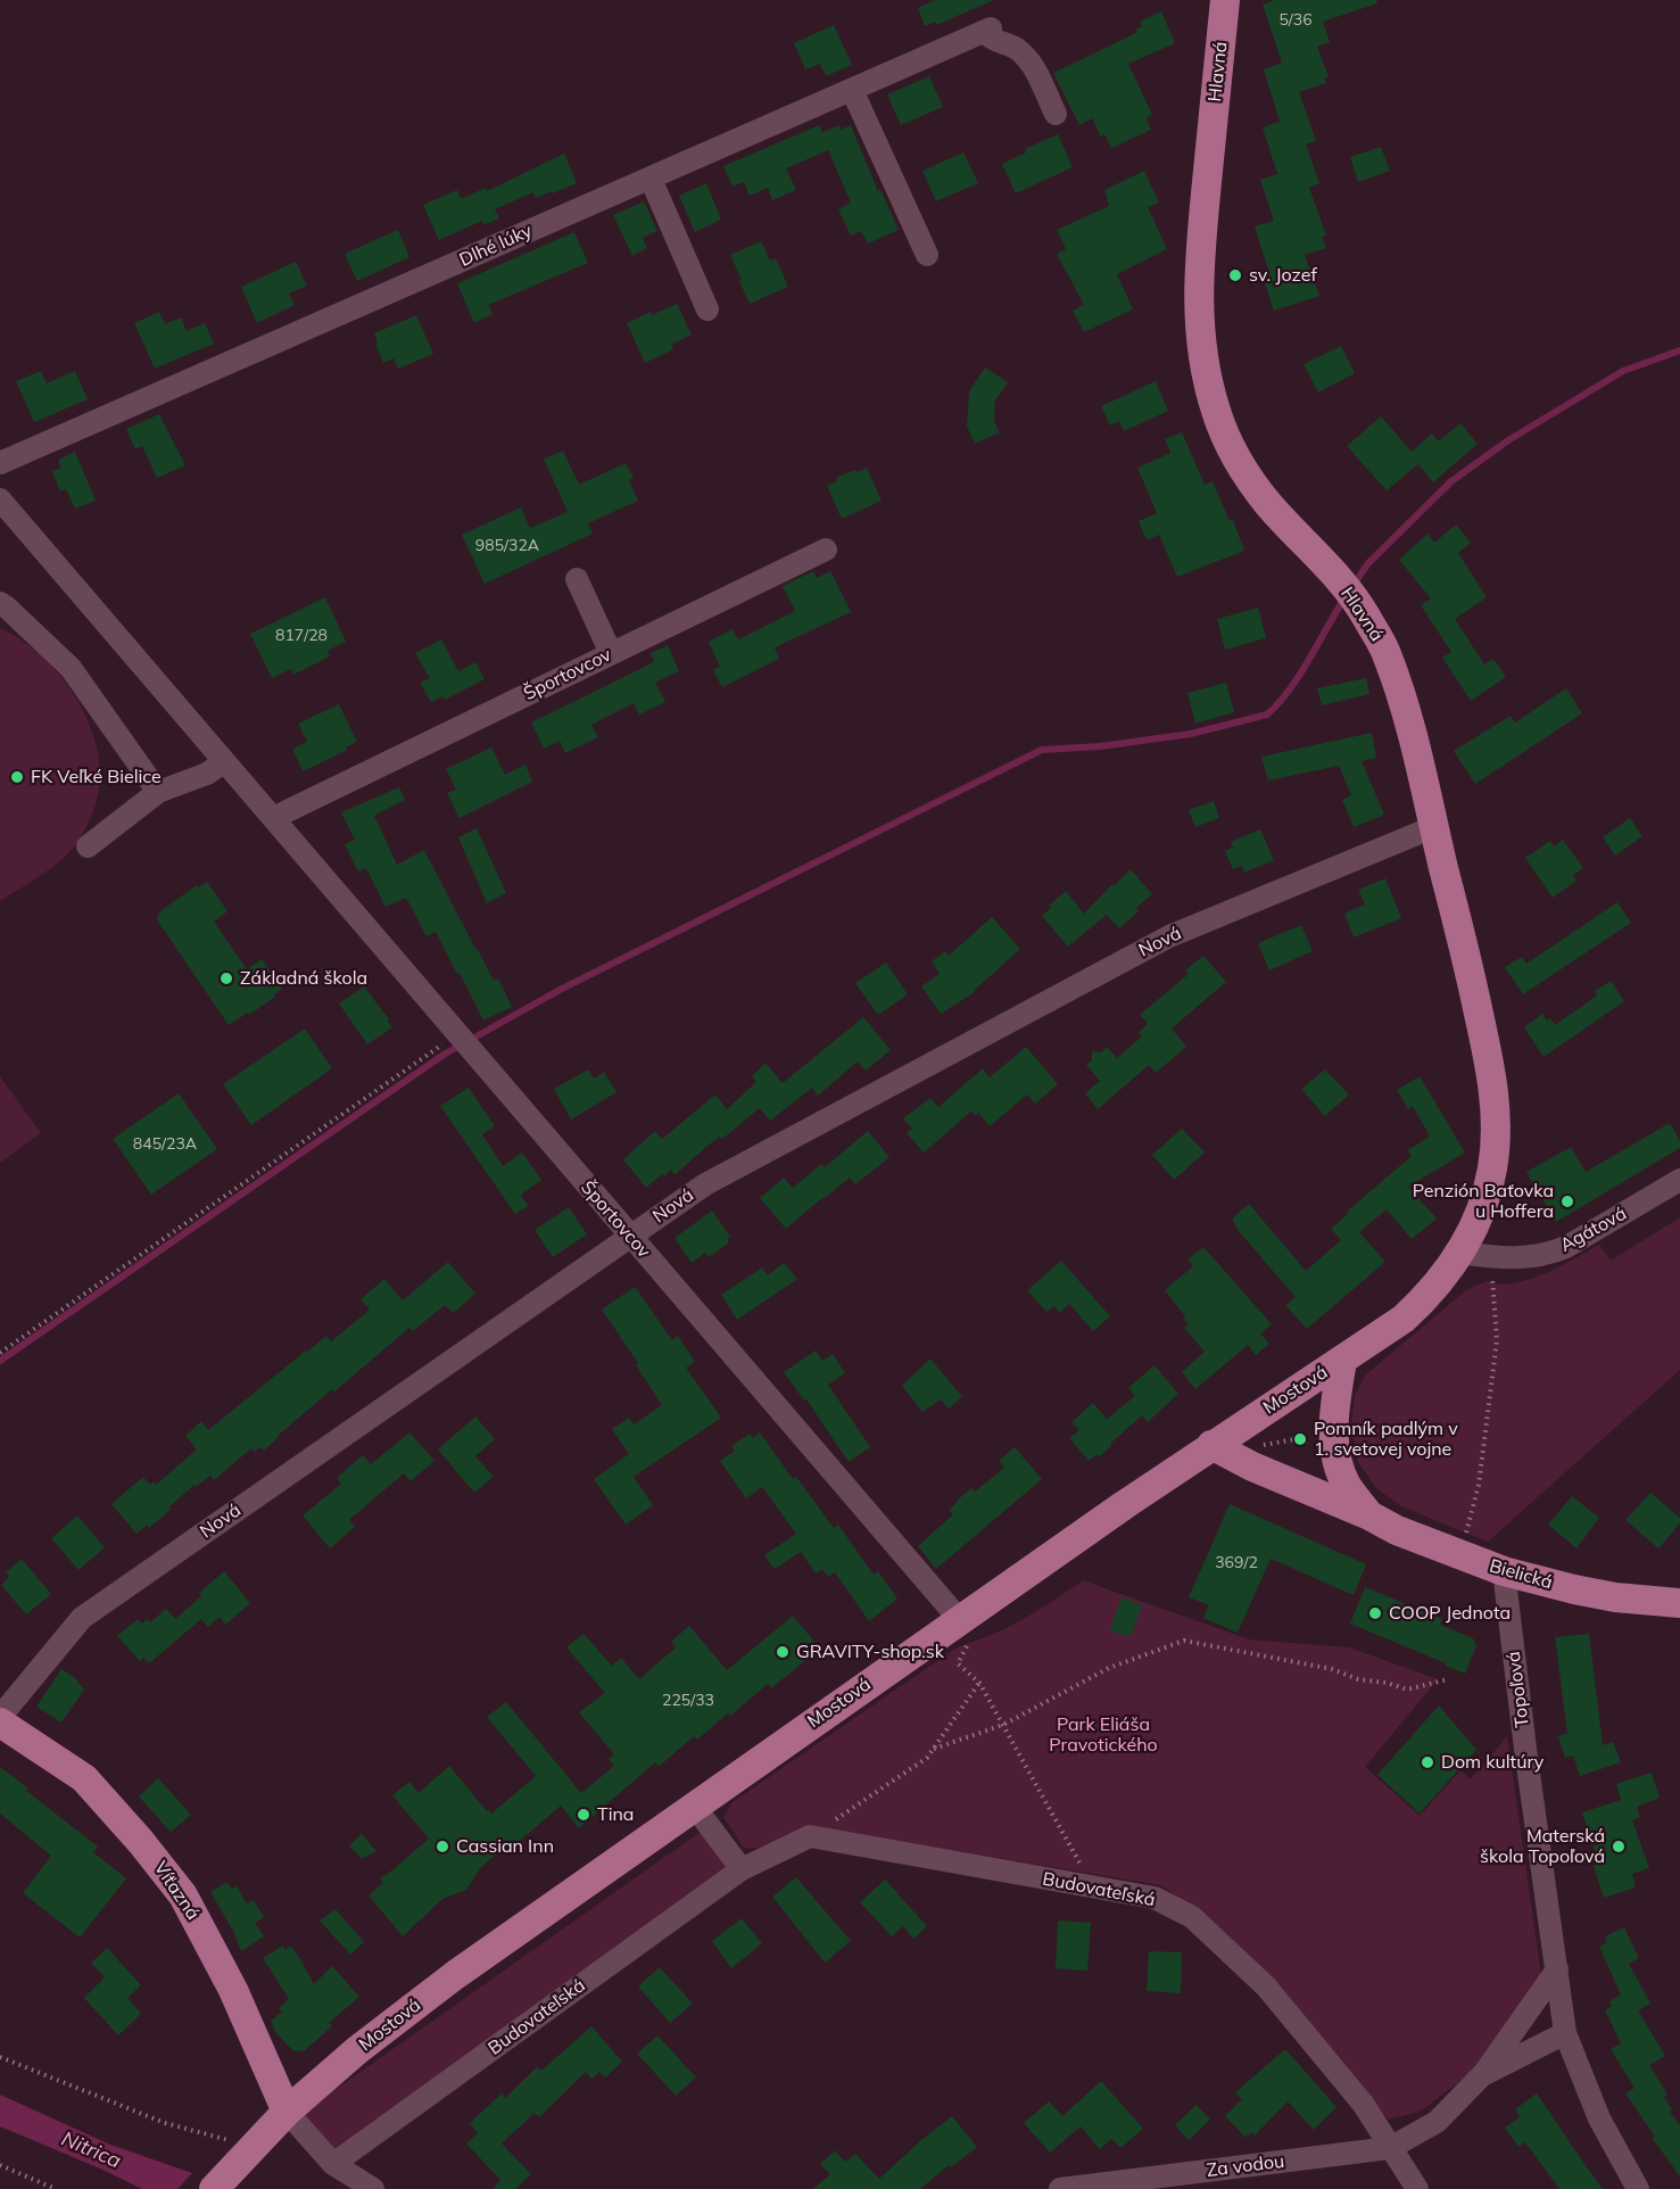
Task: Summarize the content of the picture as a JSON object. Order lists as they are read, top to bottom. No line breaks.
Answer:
{"streets":{"main road":["Hlavná","Mostová","Bielická","Víťazná"],"street":["Dlhé lúky","Športovcov","Nová","Agátová","Topoľová","Budovateľská","Za vodou"]},"crossings":[["Hlavná","Nová"],["Hlavná","Agátová"],["Hlavná","Mostová"],["Športovcov","Nová"],["Športovcov","Mostová"],["Agátová","Mostová"],["Mostová","Bielická"],["Mostová","Víťazná"],["Bielická","Topoľová"],["Budovateľská","Za vodou"]],"water":["Nitrica"],"parks":["Park Eliáša Pravotického"],"places":["sv. Jozef","FK Veľké Bielice","Základná škola","Penzión Baťovka u Hoffera","Pomník padlým v 1. svetovej vojne","COOP Jednota","GRAVITY-shop.sk","Dom kultúry","Tina","Cassian Inn","Materská škola Topoľová"],"house_numbers":["5/36","985/32A","817/28","845/23A","369/2","225/33"]}
